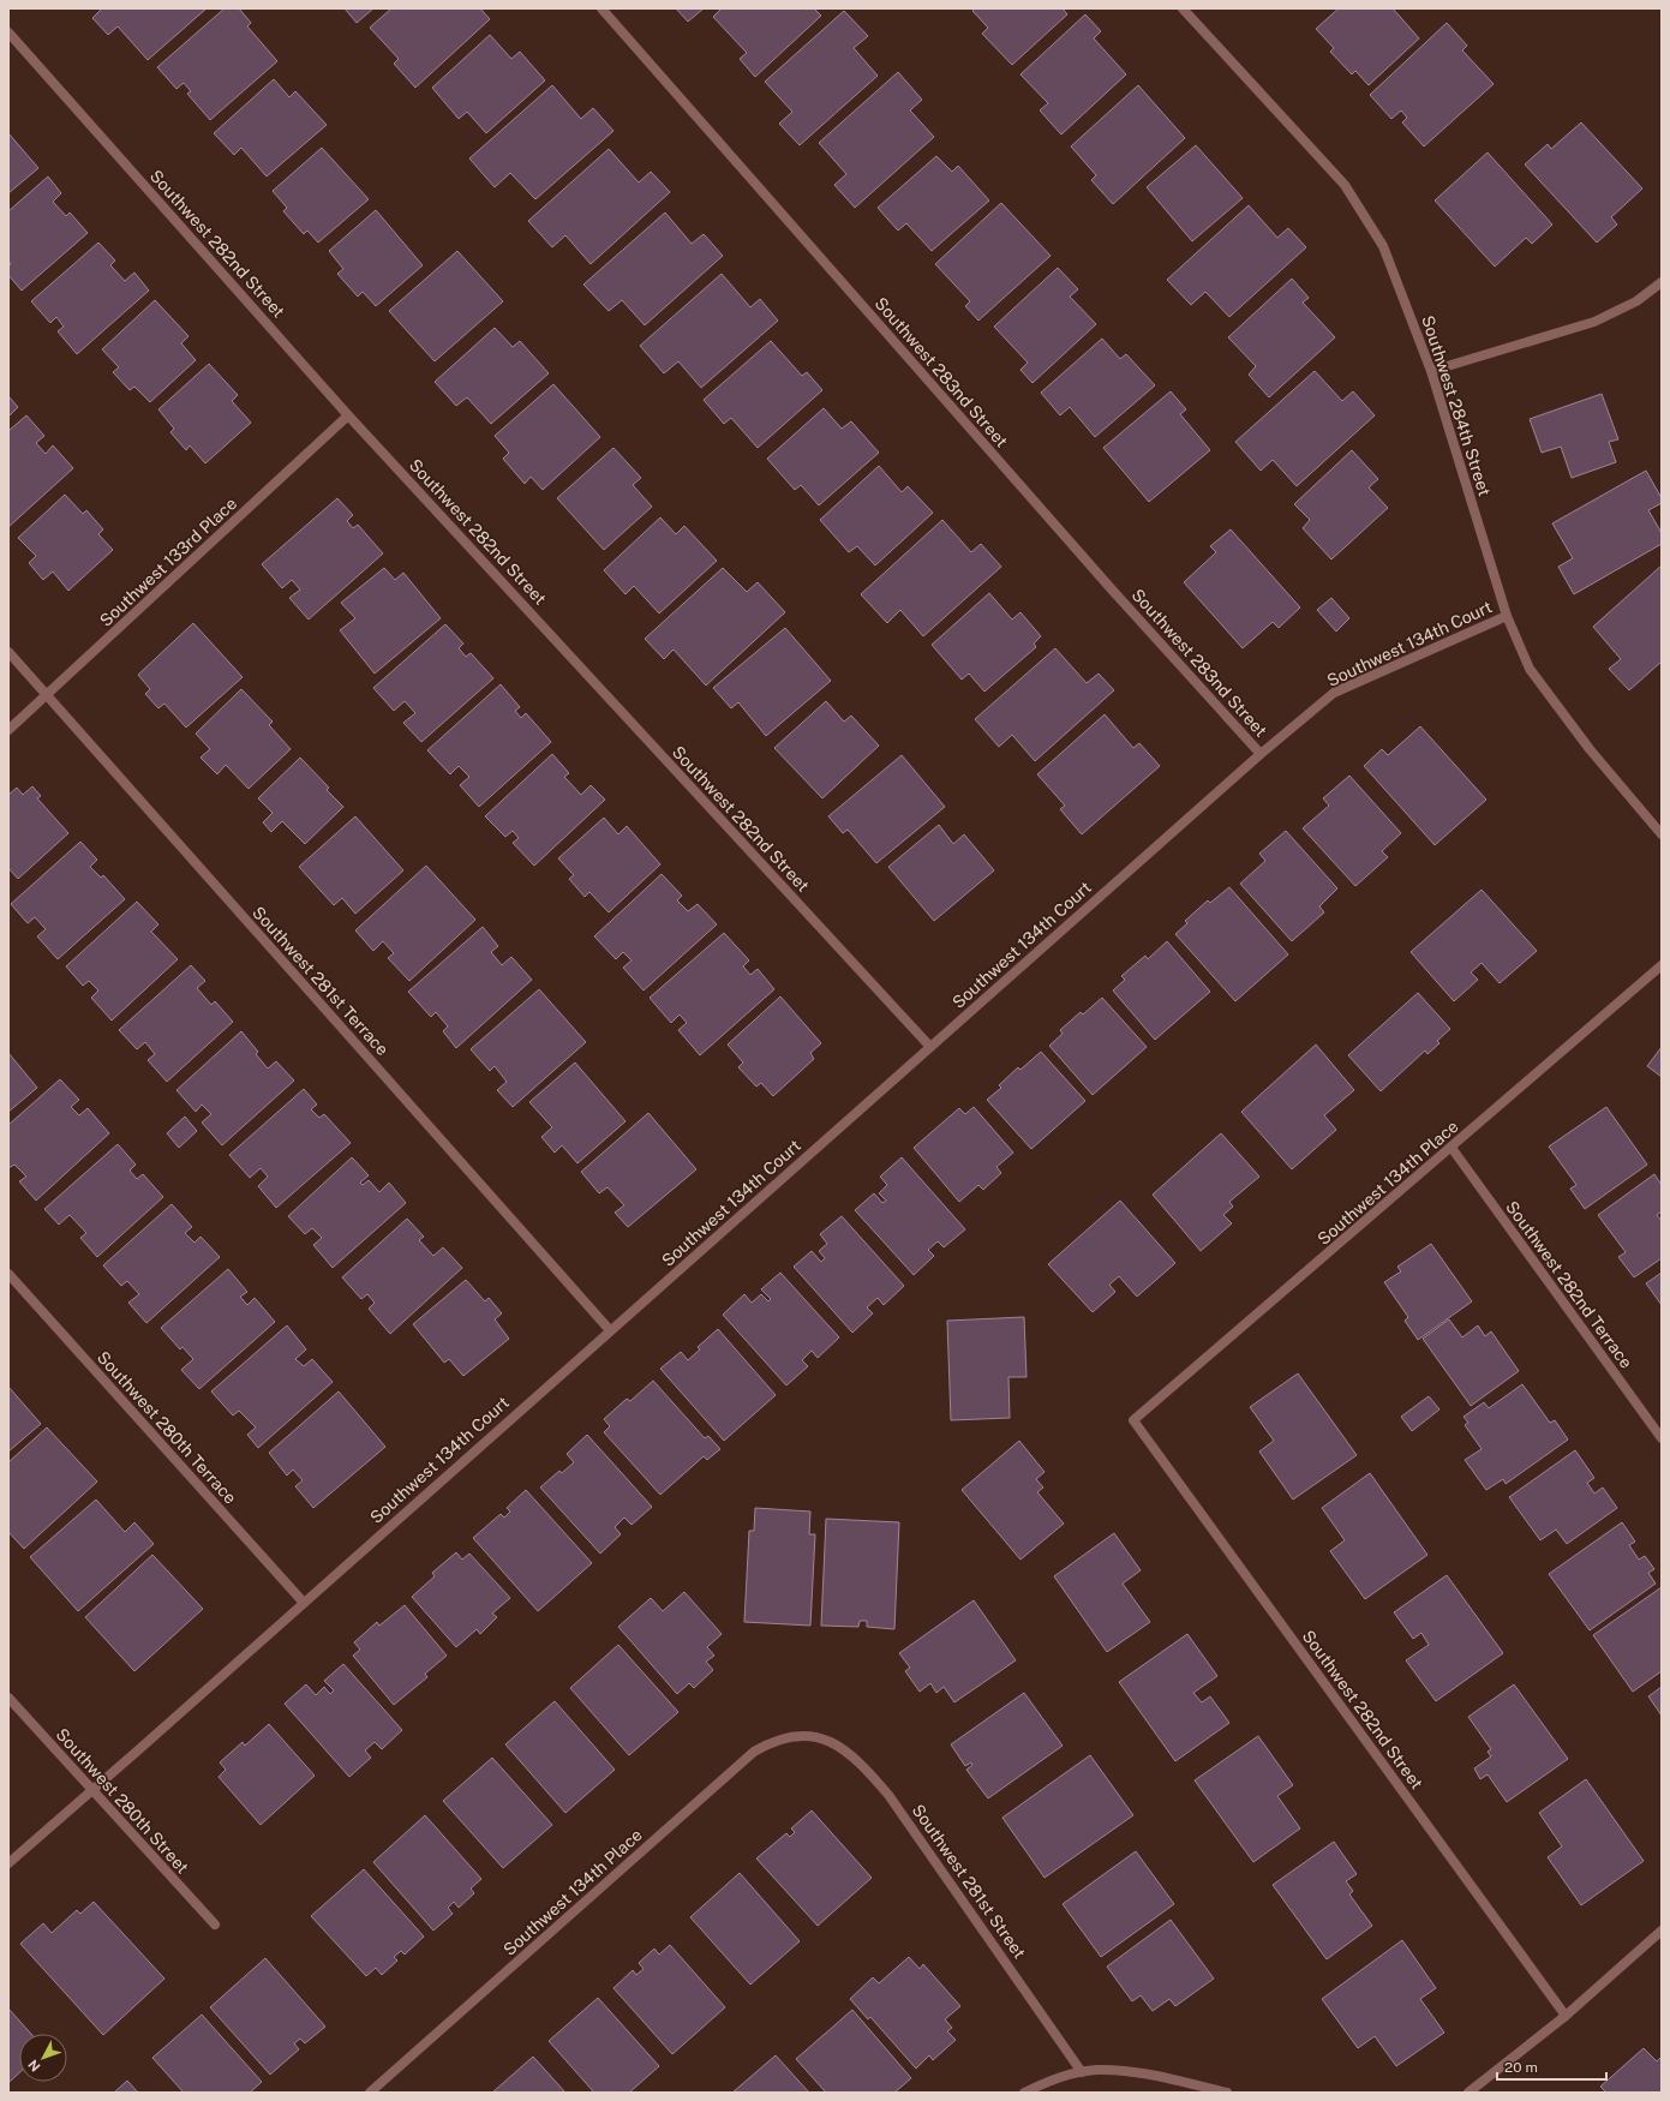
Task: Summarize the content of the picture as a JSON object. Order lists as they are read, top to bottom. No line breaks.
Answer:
{"streets":{"street":["Southwest 282nd Street","Southwest 283nd Street","Southwest 284th Street","Southwest 133rd Place","Southwest 134th Court","Southwest 281st Terrace","Southwest 134th Place","Southwest 282nd Terrace","Southwest 280th Terrace","Southwest 280th Street","Southwest 281st Street"]},"crossings":[["Southwest 282nd Street","Southwest 133rd Place"],["Southwest 282nd Street","Southwest 134th Court"],["Southwest 282nd Street","Southwest 134th Place"],["Southwest 283nd Street","Southwest 134th Court"],["Southwest 284th Street","Southwest 134th Court"],["Southwest 133rd Place","Southwest 281st Terrace"],["Southwest 134th Court","Southwest 281st Terrace"],["Southwest 134th Court","Southwest 280th Terrace"],["Southwest 134th Court","Southwest 280th Street"],["Southwest 134th Place","Southwest 282nd Terrace"],["Southwest 134th Place","Southwest 281st Street"]],"scale_bar":"20 m","north":"bottom left"}
